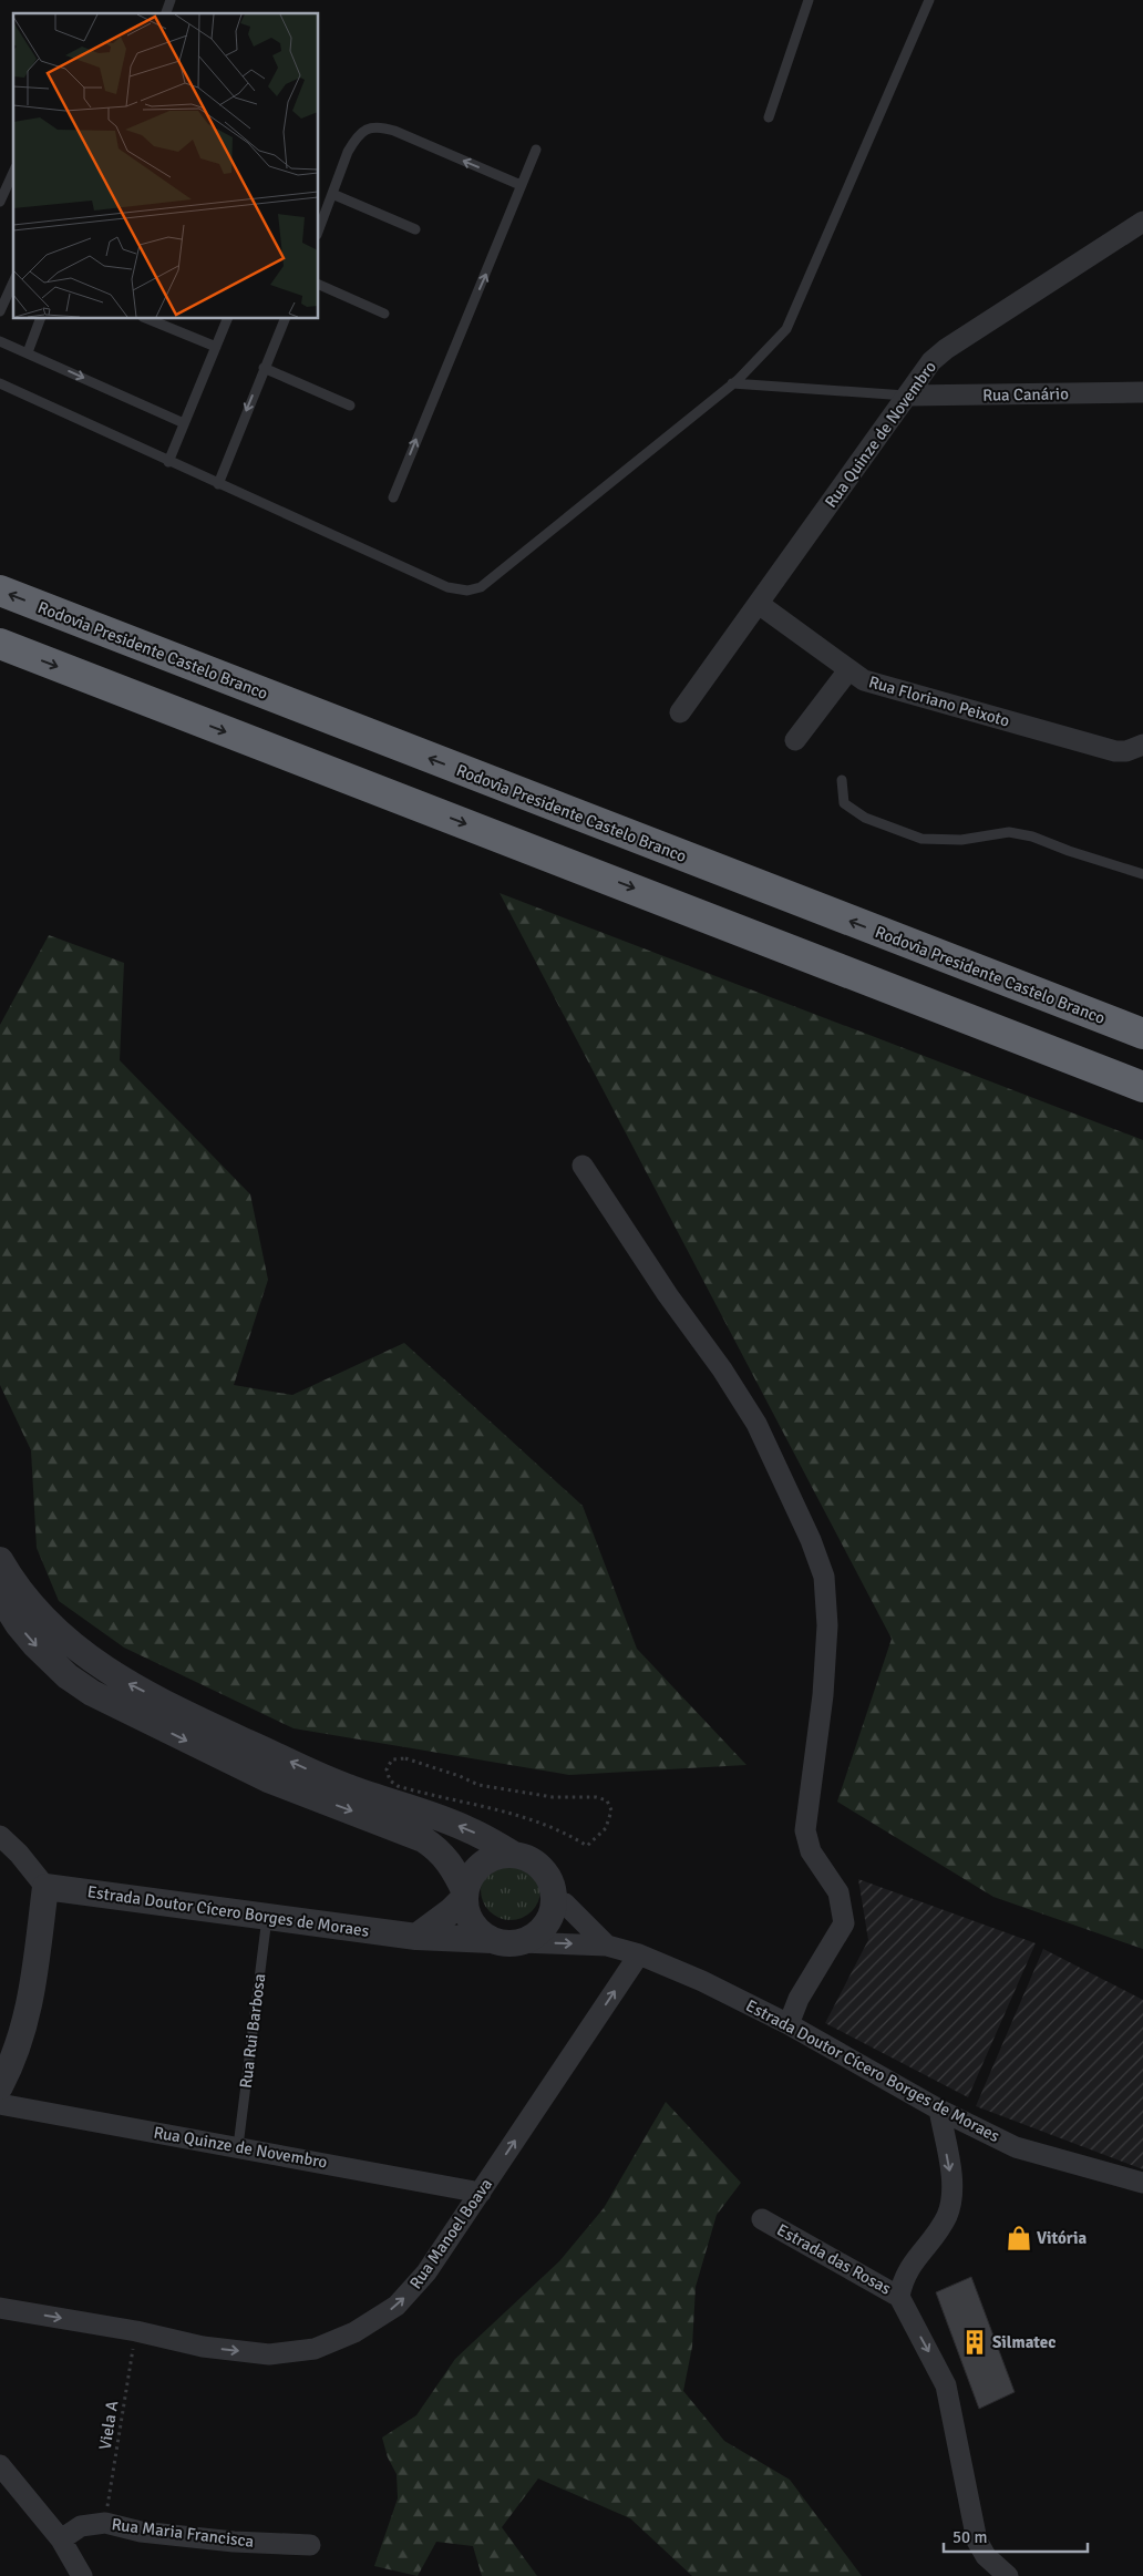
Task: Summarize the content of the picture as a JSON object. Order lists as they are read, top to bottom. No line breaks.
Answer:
{"streets":{"highway":["Rodovia Presidente Castelo Branco"],"street":["Rua Canário","Rua Quinze de Novembro","Rua Floriano Peixoto","Estrada Doutor Cícero Borges de Moraes","Rua Manoel Boava","Estrada das Rosas","Rua Maria Francisca"],"lane":["Rua Rui Barbosa"],"path":["Viela A"]},"crossings":[["Rua Canário","Rua Quinze de Novembro"],["Rua Quinze de Novembro","Rua Floriano Peixoto"],["Rua Quinze de Novembro","Rua Rui Barbosa"],["Rua Quinze de Novembro","Rua Manoel Boava"],["Estrada Doutor Cícero Borges de Moraes","Rua Rui Barbosa"],["Estrada Doutor Cícero Borges de Moraes","Rua Manoel Boava"],["Rua Manoel Boava","Viela A"],["Viela A","Rua Maria Francisca"]],"one_way":["Rua Manoel Boava","Estrada das Rosas"],"places":{"shop":["Vitória"],"building":["Silmatec"]},"scale_bar":"50 m"}
